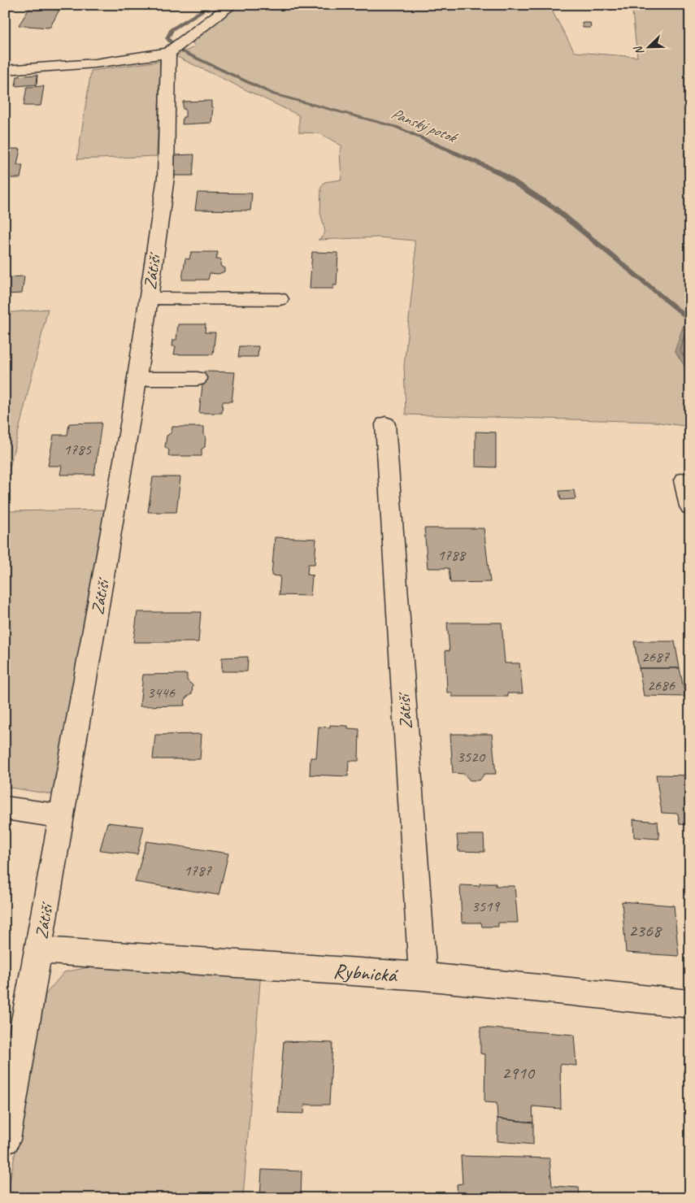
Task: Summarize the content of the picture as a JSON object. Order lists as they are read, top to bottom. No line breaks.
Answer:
{"streets":{"street":["Zátiší","Rybnická"]},"crossings":[["Zátiší","Rybnická"]],"water":["Panský potok"],"house_numbers":["1785","1788","2687","2686","3446","3520","1787","3519","2368","2910"],"north":"bottom left"}
